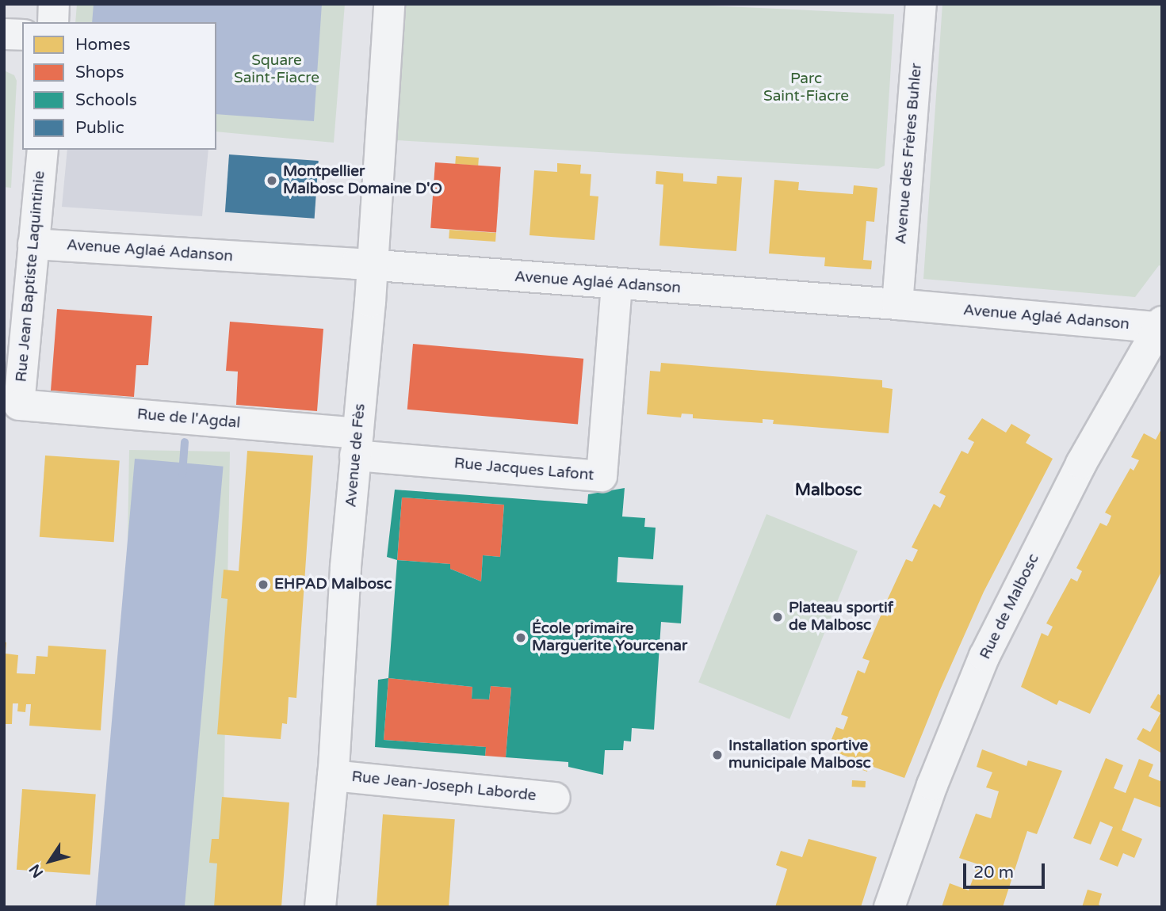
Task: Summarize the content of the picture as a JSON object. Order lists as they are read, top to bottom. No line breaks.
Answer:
{"streets":{"street":["Avenue des Frères Buhler","Avenue Aglaé Adanson","Rue Jean Baptiste Laquintinie","Rue de l'Agdal","Avenue de Fès","Rue Jacques Lafont","Rue de Malbosc","Rue Jean-Joseph Laborde"]},"crossings":[["Avenue des Frères Buhler","Avenue Aglaé Adanson"],["Avenue Aglaé Adanson","Rue Jean Baptiste Laquintinie"],["Avenue Aglaé Adanson","Avenue de Fès"],["Avenue Aglaé Adanson","Rue Jacques Lafont"],["Avenue Aglaé Adanson","Rue de Malbosc"],["Rue Jean Baptiste Laquintinie","Rue de l'Agdal"],["Rue de l'Agdal","Avenue de Fès"],["Rue de l'Agdal","Rue Jacques Lafont"],["Avenue de Fès","Rue Jacques Lafont"],["Avenue de Fès","Rue Jean-Joseph Laborde"]],"districts":["Malbosc"],"parks":["Square Saint-Fiacre","Parc Saint-Fiacre"],"places":["Montpellier Malbosc Domaine D'O","EHPAD Malbosc","Plateau sportif de Malbosc","École primaire Marguerite Yourcenar","Installation sportive municipale Malbosc"],"legend":["Homes","Shops","Schools","Public"],"scale_bar":"20 m","north":"bottom left"}
